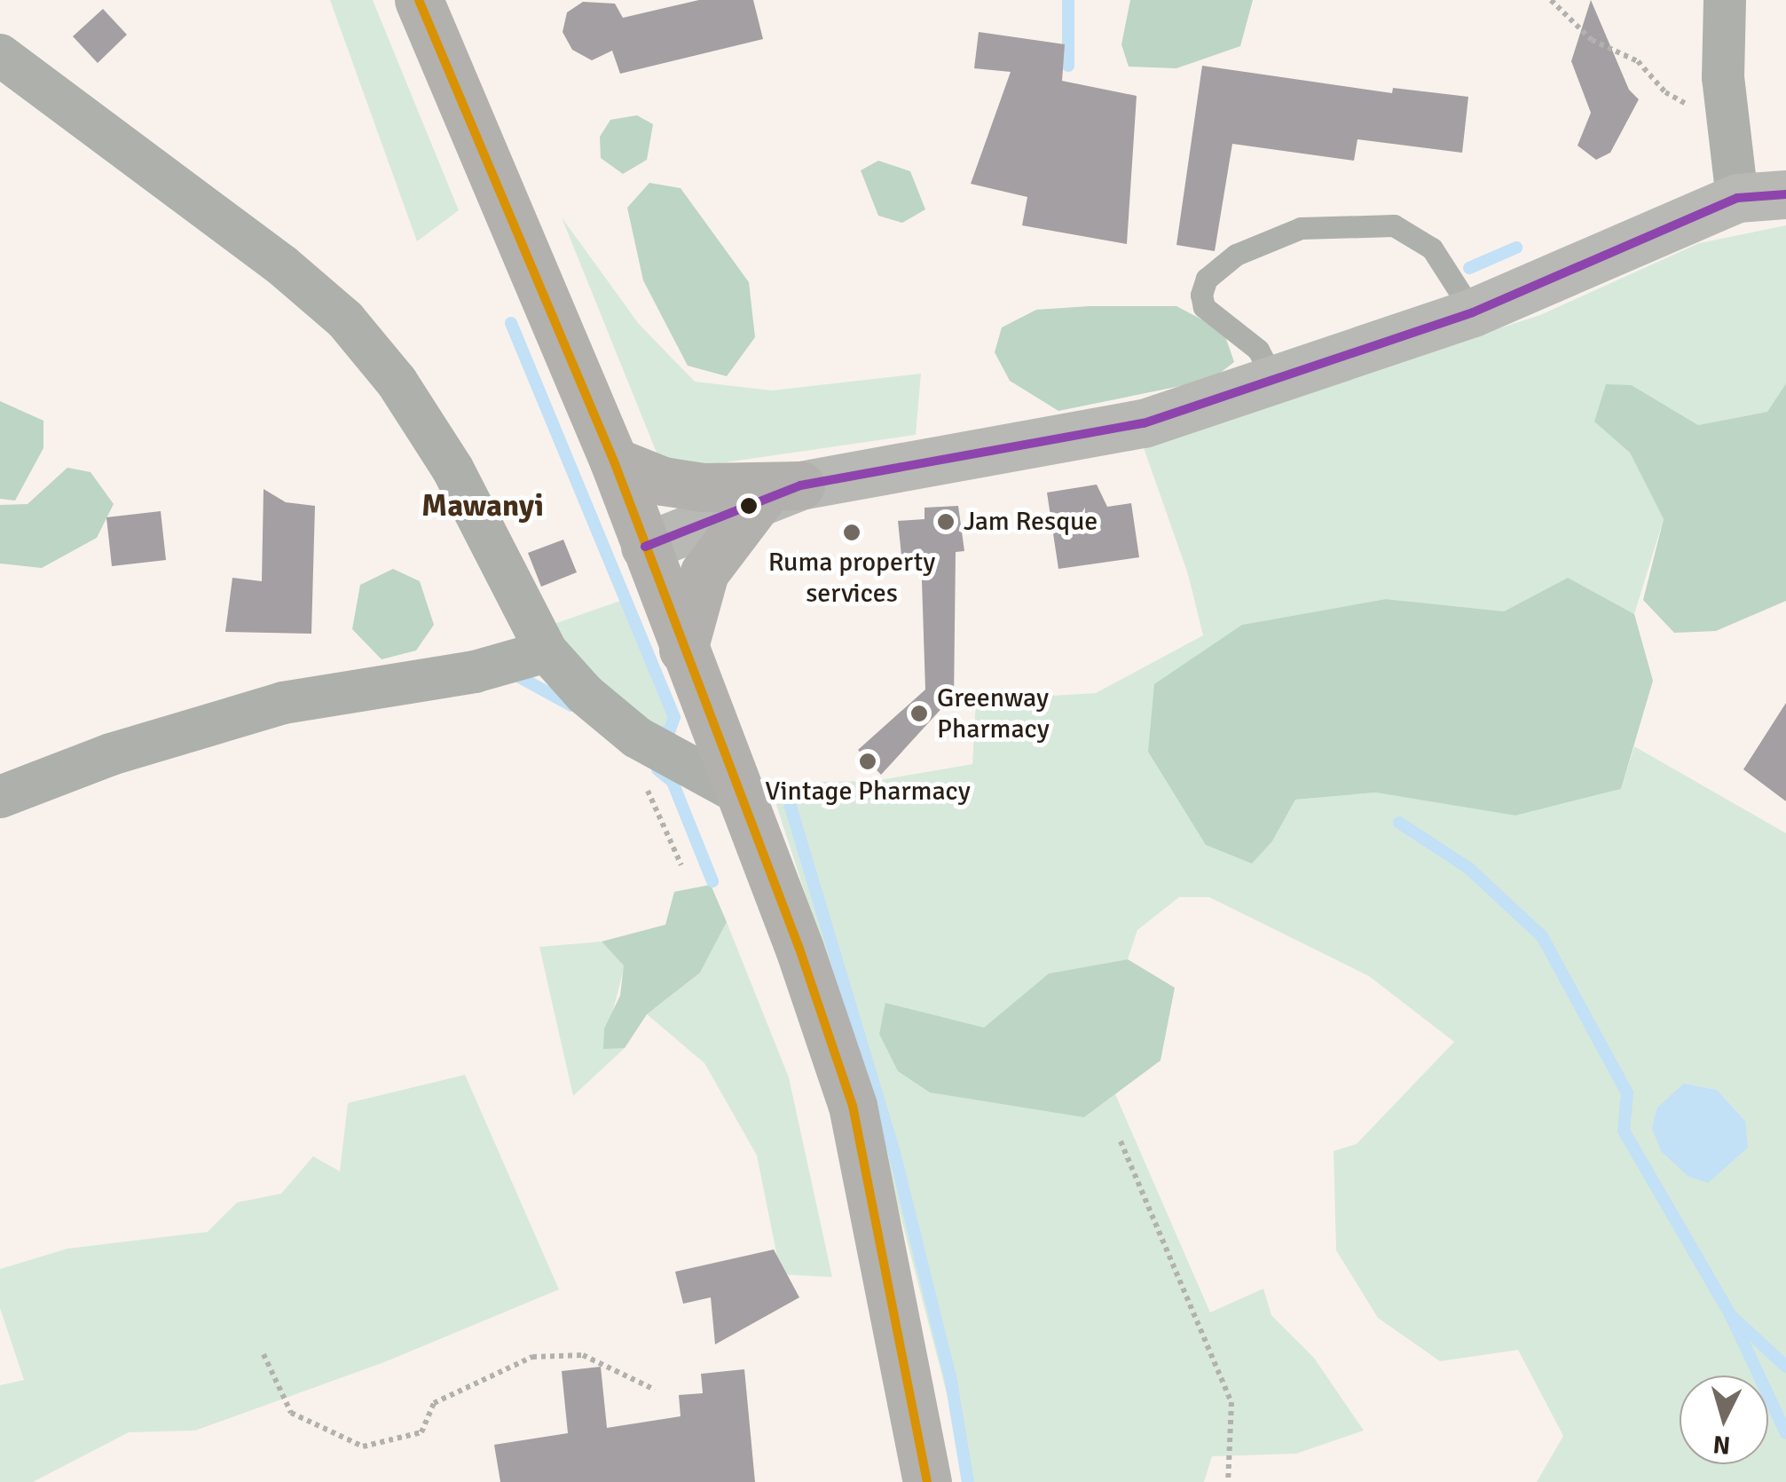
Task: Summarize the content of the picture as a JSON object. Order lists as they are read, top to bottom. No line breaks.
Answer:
{"districts":["Mawanyi"],"places":["Jam Resque","Ruma property services","Greenway Pharmacy","Vintage Pharmacy"],"north":"bottom"}
